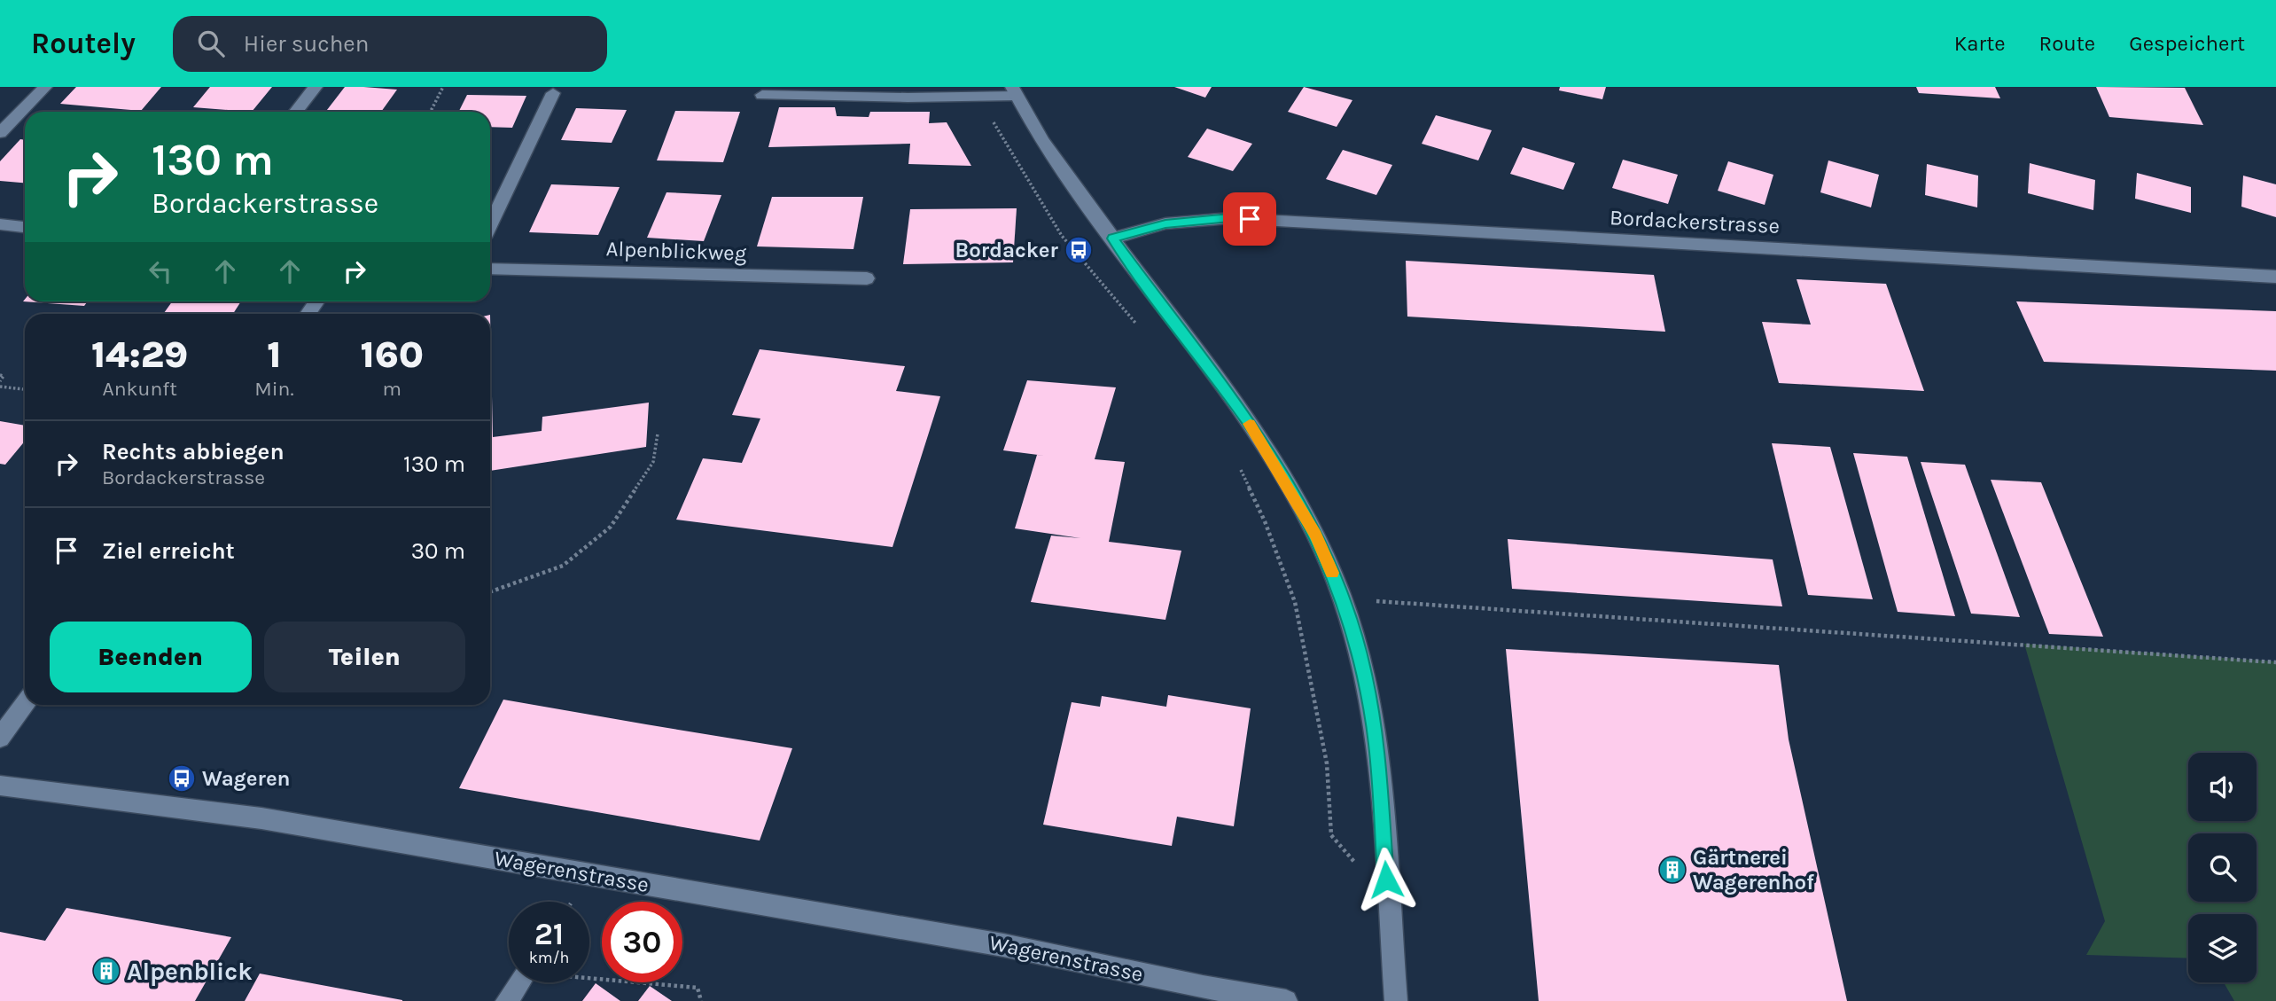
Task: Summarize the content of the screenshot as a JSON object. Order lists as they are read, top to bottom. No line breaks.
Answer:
{"streets":{"street":["Bordackerstrasse","Alpenblickweg","Wagerenstrasse"]},"places":{"bus stop":["Bordacker","Wageren"],"building":["Gärtnerei Wagerenhof","Alpenblick"]},"page":{"header":"Routely","search":"Hier suchen","nav":["Karte","Route","Gespeichert"],"turn":["130 m","Bordackerstrasse"],"eta":["14:29","Ankunft","1","Min.","160","m"],"list":[{"name":"Rechts abbiegen","note":"Bordackerstrasse","value":"130 m"},{"name":"Ziel erreicht","value":"30 m"}],"buttons":["Beenden","Teilen"],"speed":"21 km/h","limit":"30"}}
